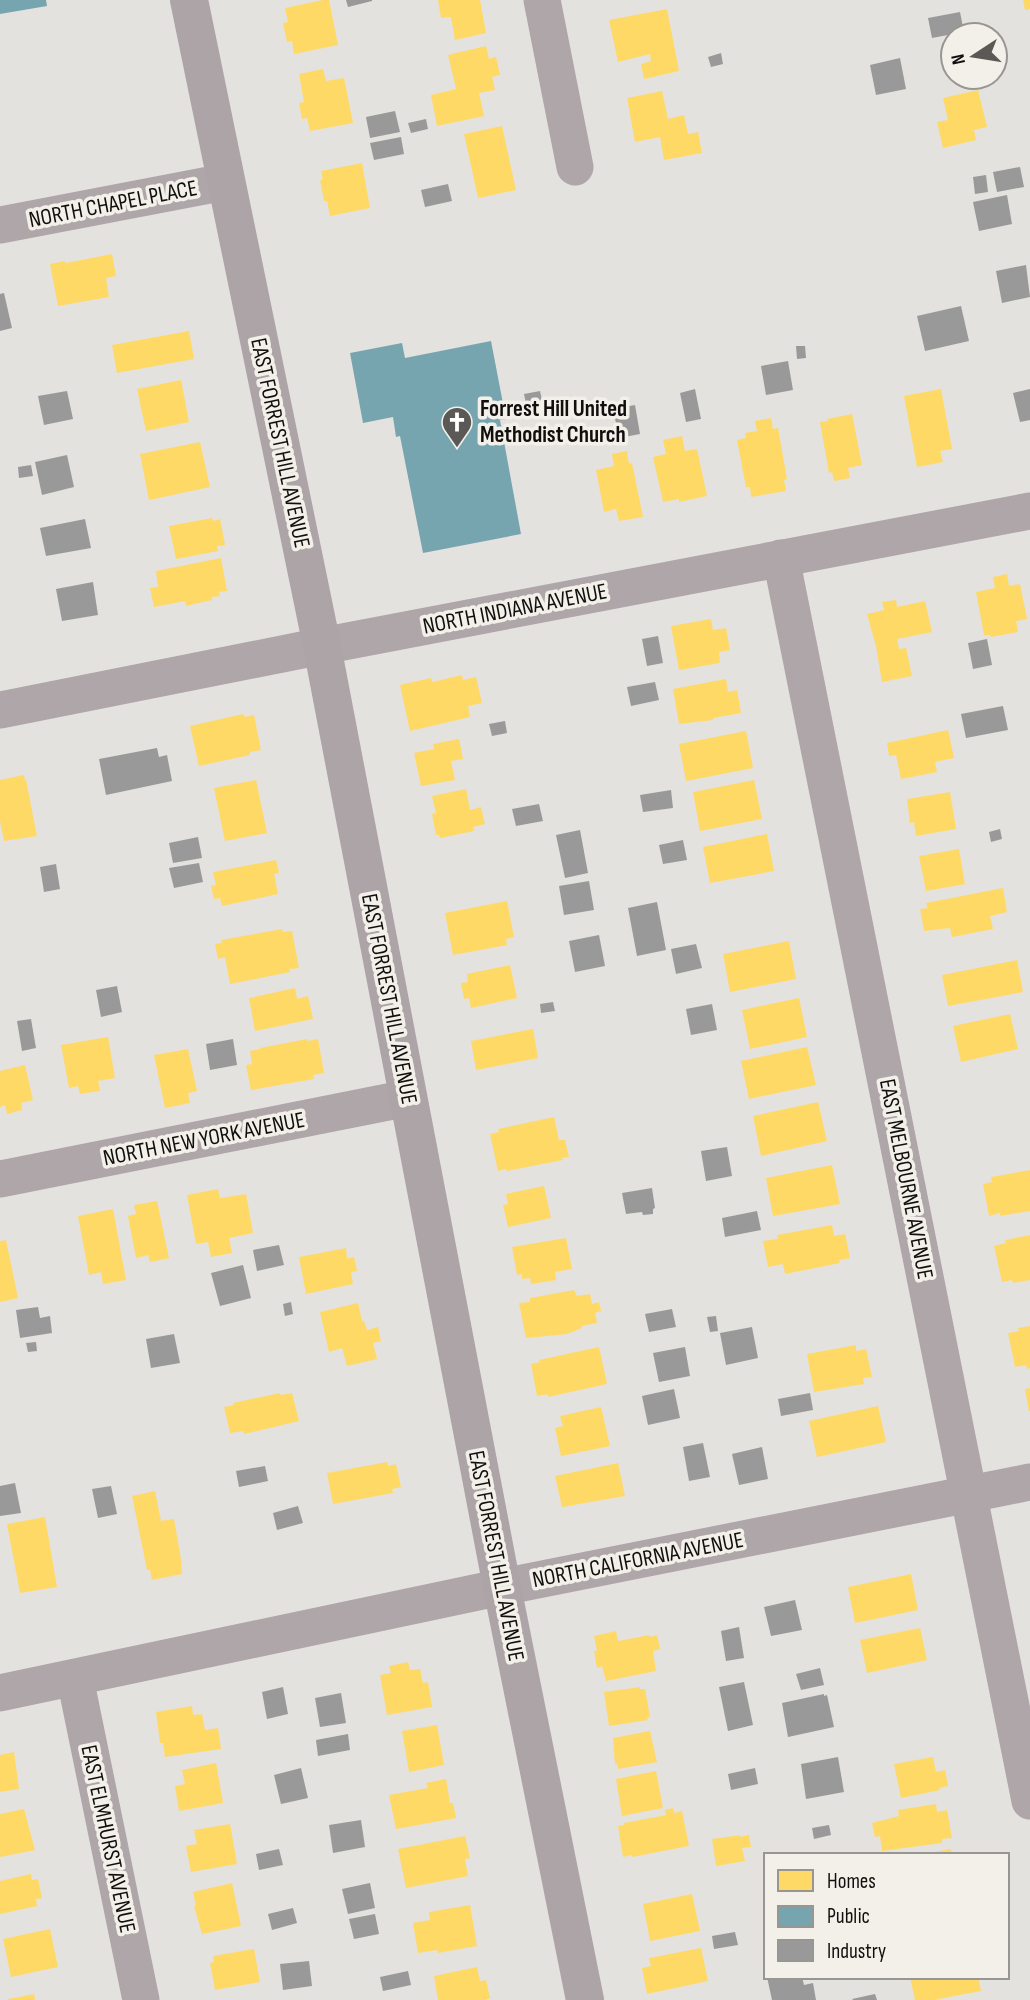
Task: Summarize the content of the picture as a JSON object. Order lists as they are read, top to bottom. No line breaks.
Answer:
{"streets":{"main road":["EAST FORREST HILL AVENUE"],"street":["NORTH CHAPEL PLACE","NORTH INDIANA AVENUE","NORTH NEW YORK AVENUE","EAST MELBOURNE AVENUE","NORTH CALIFORNIA AVENUE","EAST ELMHURST AVENUE"]},"crossings":[["NORTH CHAPEL PLACE","EAST FORREST HILL AVENUE"],["EAST FORREST HILL AVENUE","NORTH INDIANA AVENUE"],["EAST FORREST HILL AVENUE","NORTH NEW YORK AVENUE"],["EAST FORREST HILL AVENUE","NORTH CALIFORNIA AVENUE"],["NORTH INDIANA AVENUE","EAST MELBOURNE AVENUE"],["EAST MELBOURNE AVENUE","NORTH CALIFORNIA AVENUE"],["NORTH CALIFORNIA AVENUE","EAST ELMHURST AVENUE"]],"places":{"church":["Forrest Hill United Methodist Church"]},"legend":["Homes","Public","Industry"],"north":"left"}
